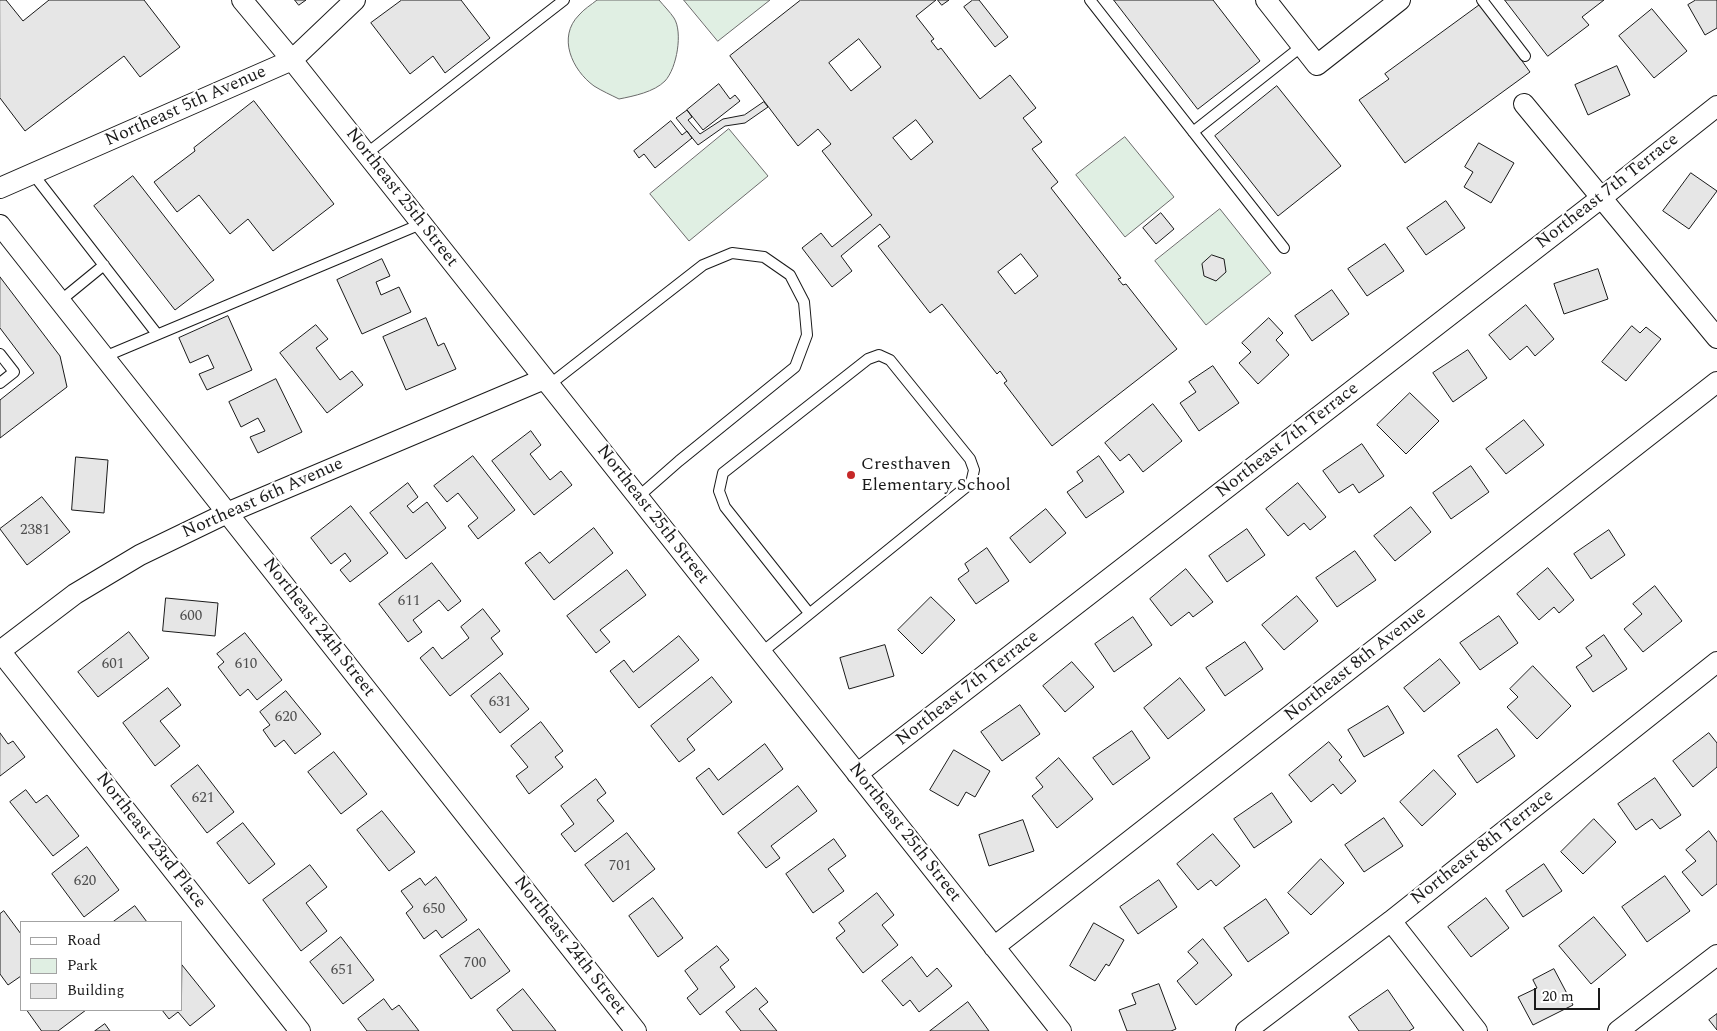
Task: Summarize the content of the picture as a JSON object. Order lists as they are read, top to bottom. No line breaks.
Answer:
{"streets":{"street":["Northeast 5th Avenue","Northeast 7th Terrace","Northeast 25th Street","Northeast 6th Avenue","Northeast 24th Street","Northeast 8th Avenue","Northeast 23rd Place","Northeast 8th Terrace"]},"crossings":[["Northeast 5th Avenue","Northeast 25th Street"],["Northeast 7th Terrace","Northeast 25th Street"],["Northeast 25th Street","Northeast 6th Avenue"],["Northeast 25th Street","Northeast 8th Avenue"],["Northeast 6th Avenue","Northeast 24th Street"],["Northeast 6th Avenue","Northeast 23rd Place"]],"places":["Cresthaven Elementary School"],"house_numbers":["2381","611","600","601","610","631","620","621","701","620","650","700","651"],"legend":["Road","Park","Building"],"scale_bar":"20 m"}
